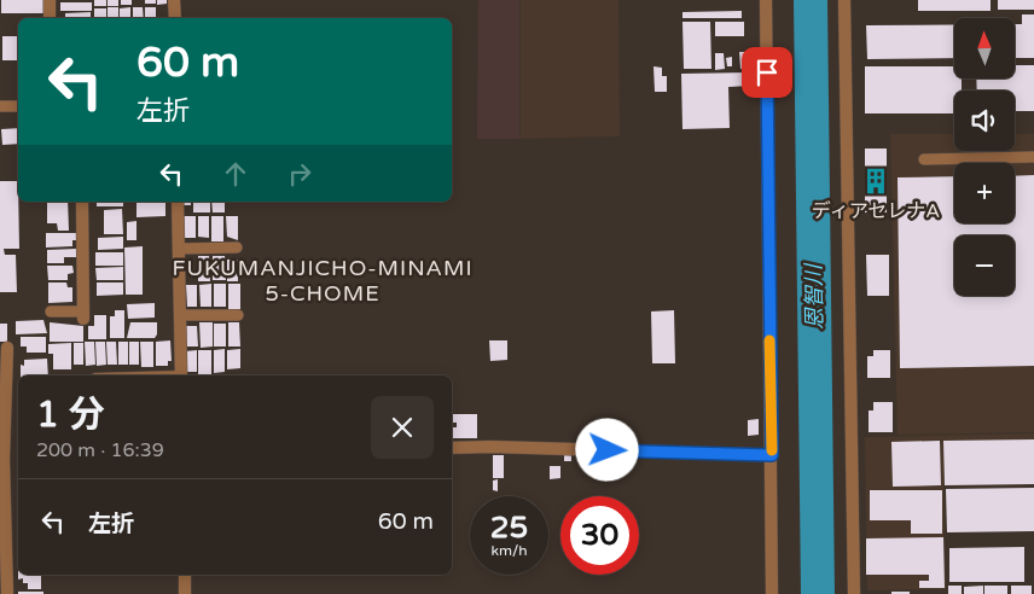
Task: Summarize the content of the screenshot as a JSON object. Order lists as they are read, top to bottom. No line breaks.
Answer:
{"districts":["FUKUMANJICHO-MINAMI 5-CHOME"],"water":["恩智川"],"places":{"building":["ディアセレナA"]},"north":"top","page":{"map_buttons":["+","−"],"turn":["60 m","左折"],"heading":["1 分","200 m · 16:39"],"list":[{"name":"左折","value":"60 m"}],"speed":"25 km/h","limit":"30"}}
